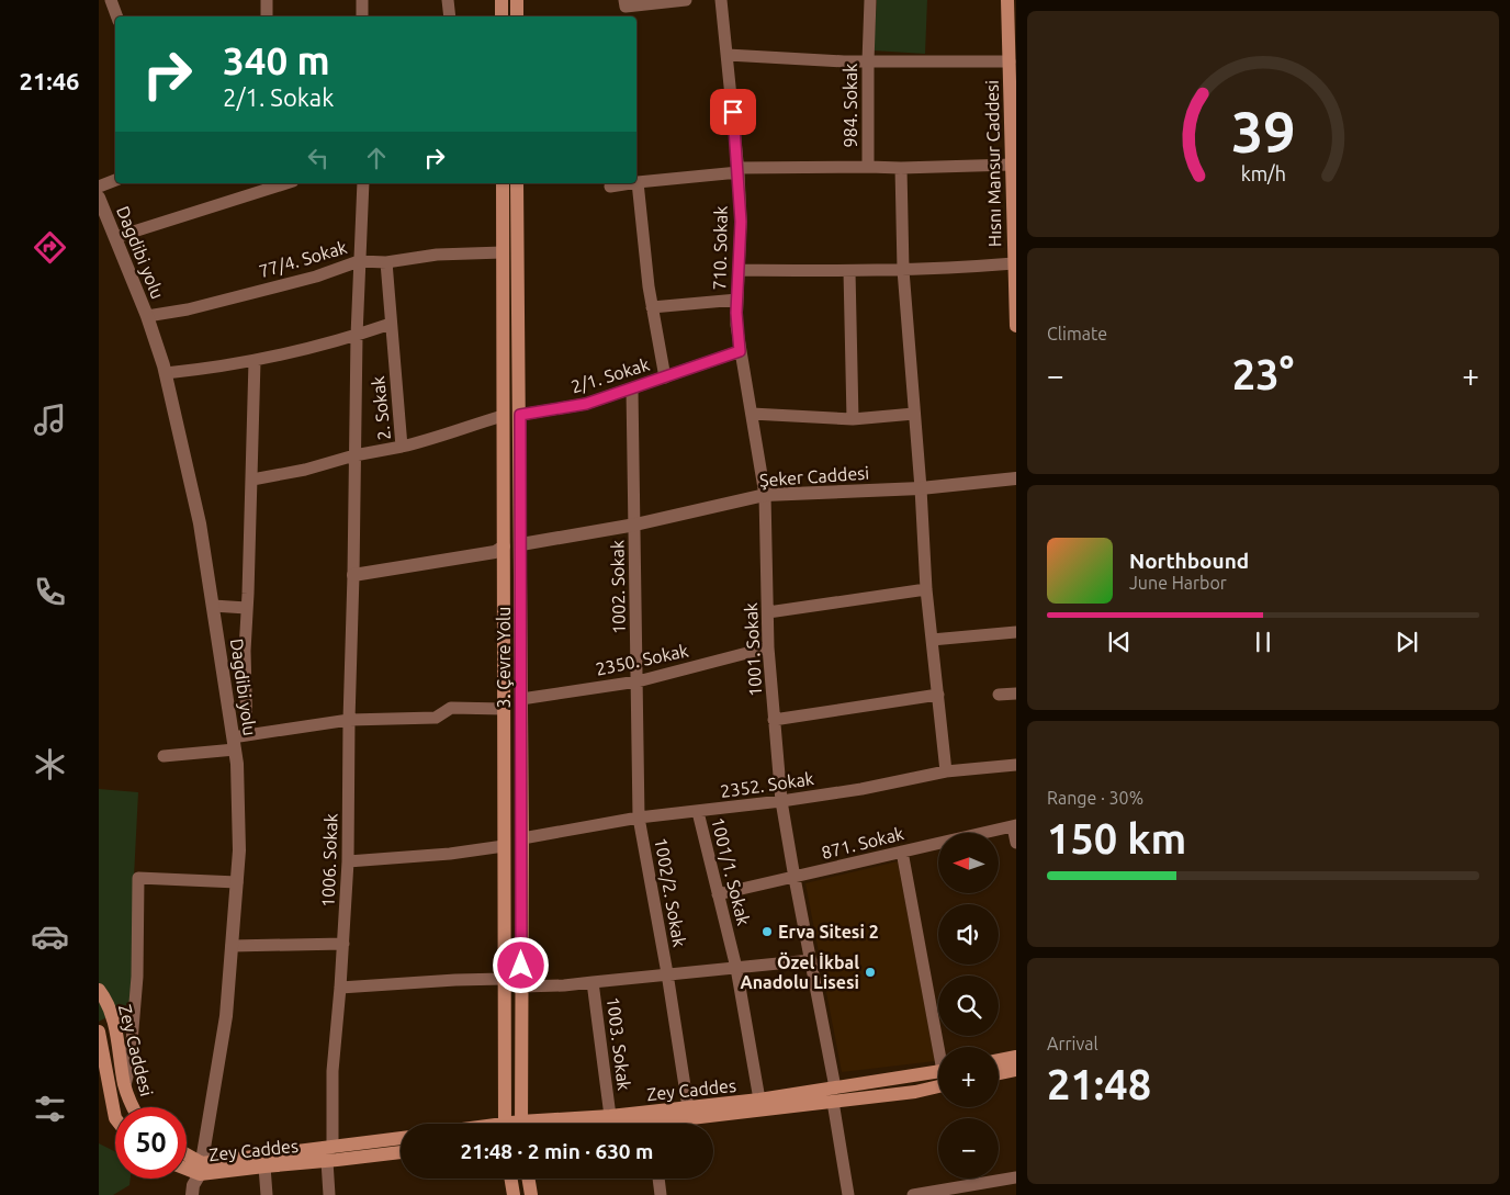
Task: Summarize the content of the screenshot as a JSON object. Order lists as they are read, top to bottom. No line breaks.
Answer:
{"streets":{"main road":["Hısnı Mansur Caddesi","3. Çevre Yolu","Zey Caddesi","Zey Caddes"],"street":["984. Sokak","710. Sokak","Dagdibi yolu","77/4. Sokak","2/1. Sokak","2. Sokak","Şeker Caddesi","1002. Sokak","1001. Sokak","2350. Sokak","2352. Sokak","871. Sokak","1006. Sokak","1001/1. Sokak","1002/2. Sokak","1003. Sokak"]},"crossings":[["984. Sokak","Hısnı Mansur Caddesi"],["710. Sokak","2/1. Sokak"],["710. Sokak","Şeker Caddesi"],["710. Sokak","1001. Sokak"],["Dagdibi yolu","77/4. Sokak"],["Dagdibi yolu","Zey Caddes"],["77/4. Sokak","2. Sokak"],["77/4. Sokak","3. Çevre Yolu"],["77/4. Sokak","1006. Sokak"],["2/1. Sokak","1002. Sokak"],["2/1. Sokak","3. Çevre Yolu"],["2. Sokak","3. Çevre Yolu"],["Şeker Caddesi","1002. Sokak"],["Şeker Caddesi","1001. Sokak"],["Şeker Caddesi","3. Çevre Yolu"],["1002. Sokak","2350. Sokak"],["1002. Sokak","1002/2. Sokak"],["1001. Sokak","2350. Sokak"],["1001. Sokak","2352. Sokak"],["1001. Sokak","871. Sokak"],["1001. Sokak","Zey Caddes"],["3. Çevre Yolu","2350. Sokak"],["3. Çevre Yolu","2352. Sokak"],["3. Çevre Yolu","1003. Sokak"],["2350. Sokak","1002/2. Sokak"],["2352. Sokak","1001/1. Sokak"],["2352. Sokak","1002/2. Sokak"],["871. Sokak","1001/1. Sokak"],["1006. Sokak","Zey Caddes"],["1001/1. Sokak","Zey Caddes"],["1002/2. Sokak","Zey Caddes"],["1003. Sokak","Zey Caddes"]],"places":["Erva Sitesi 2","Özel İkbal Anadolu Lisesi"],"north":"left","page":{"tabs":"21:46","turn":["340 m","2/1. Sokak"],"tile":["Climate",["Range · 30%","150 km"],["Arrival","21:48"]],"heat":["−","23°","+"],"song":["Northbound","June Harbor"],"map_buttons":["+","−"],"limit":"50","trip":"21:48 · 2 min · 630 m","gauge":["39","km/h"]}}
